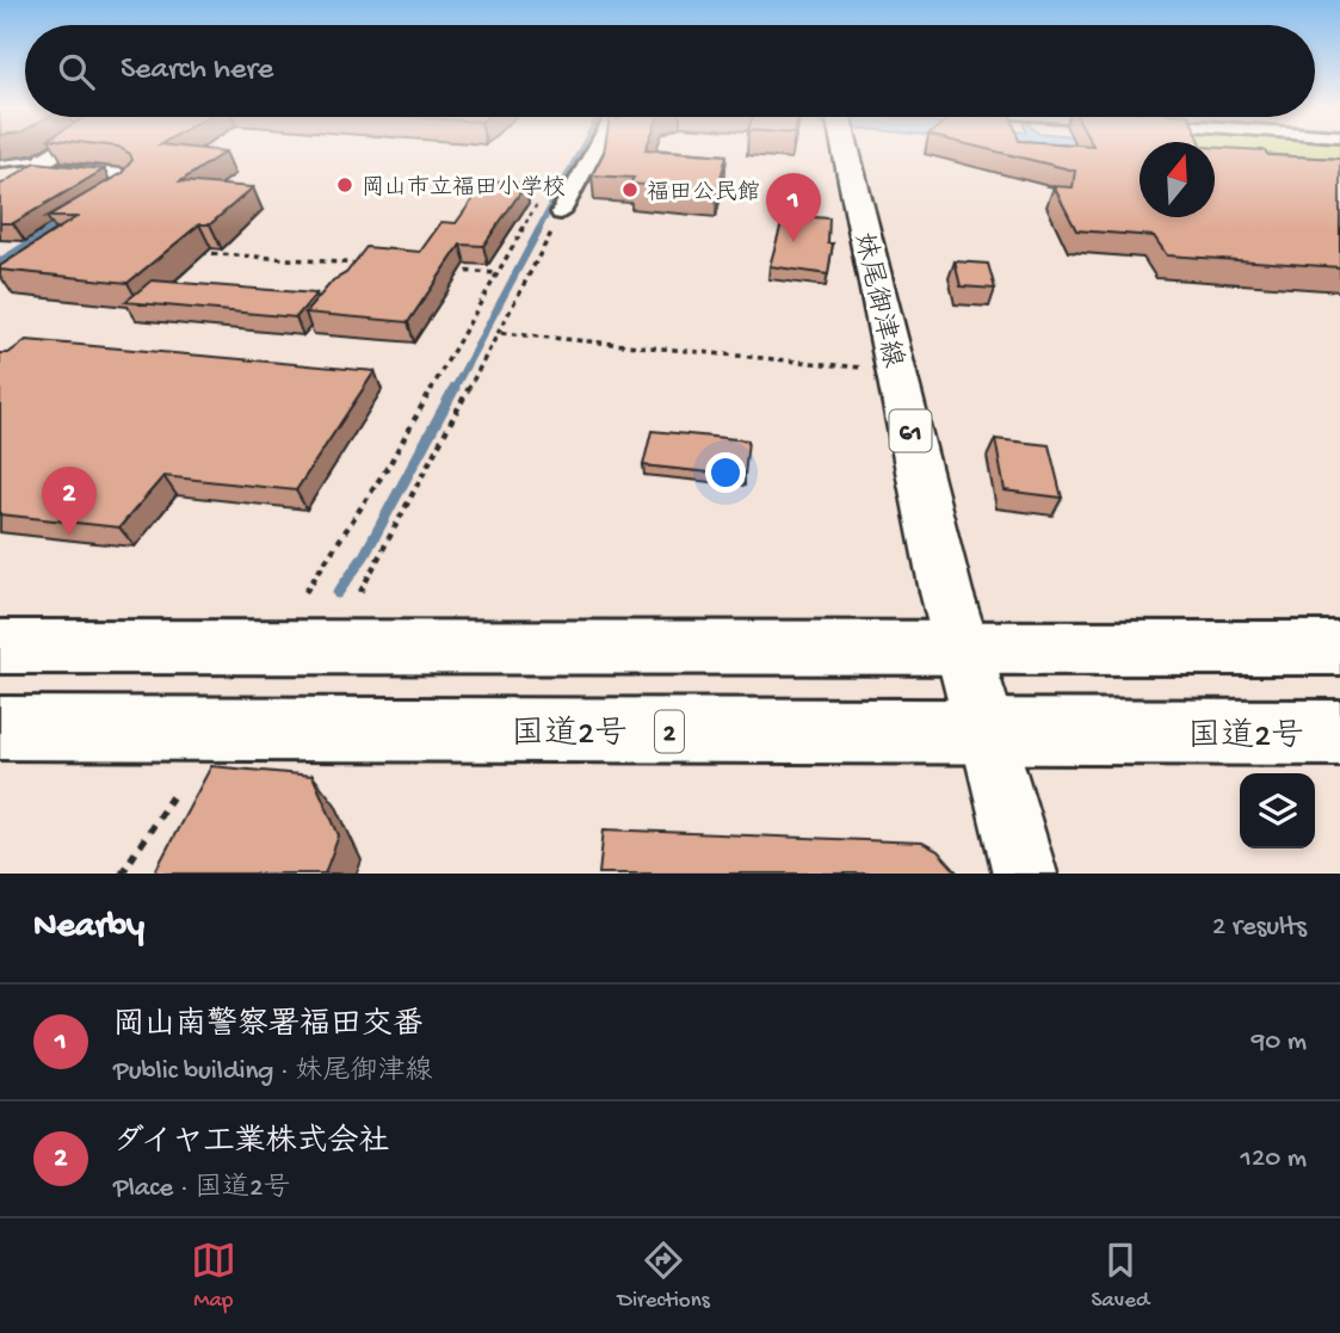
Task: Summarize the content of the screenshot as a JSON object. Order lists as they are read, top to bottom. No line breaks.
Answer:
{"streets":{"highway":["国道2号","2"],"main road":["妹尾御津線","61"]},"crossings":[["妹尾御津線","国道2号"]],"places":["岡山市立福田小学校","福田公民館"],"north":"top","page":{"search":"Search here","pins":["1","2"],"heading":["Nearby","2 results"],"list":[{"mark":"1","name":"岡山南警察署福田交番","note":"Public building · 妹尾御津線","value":"90 m"},{"mark":"2","name":"ダイヤ工業株式会社","note":"Place · 国道2号","value":"120 m"}],"nav":["Map","Directions","Saved"]}}
